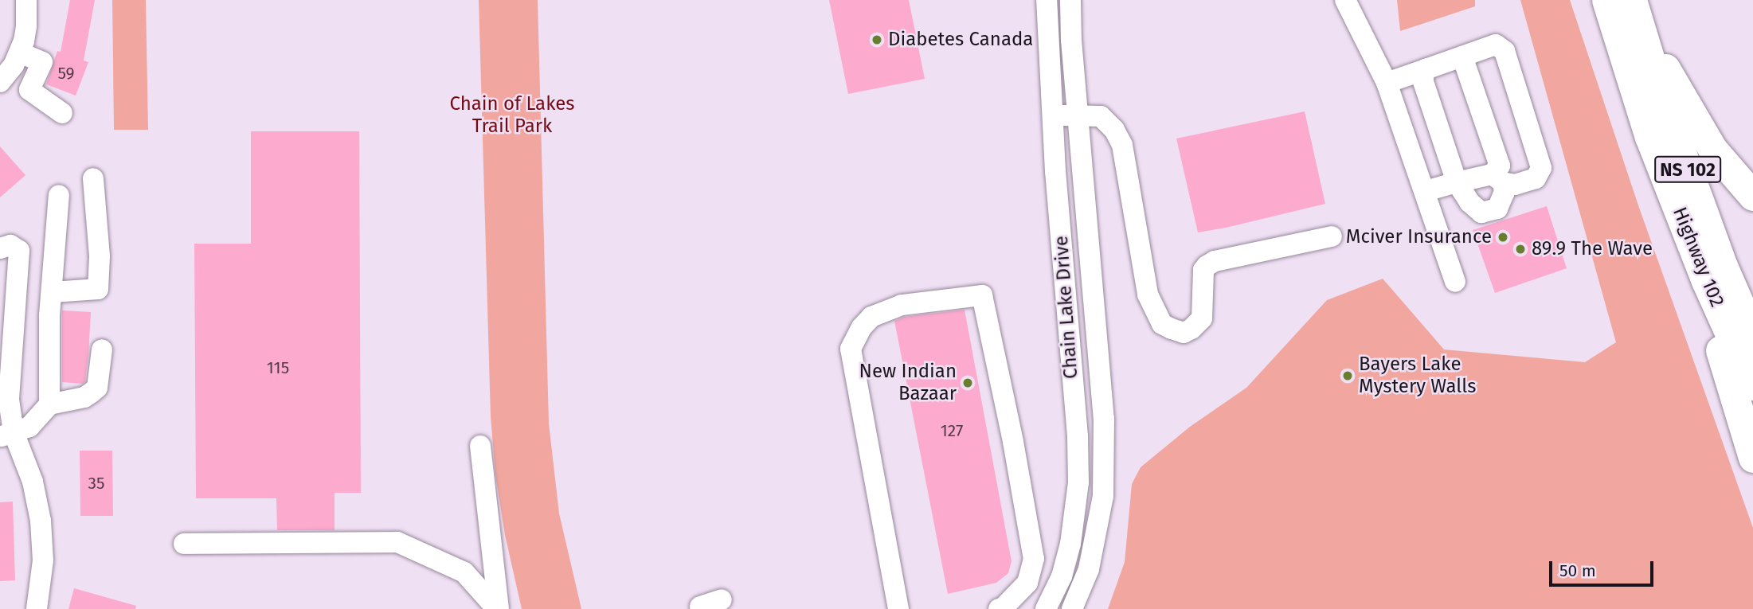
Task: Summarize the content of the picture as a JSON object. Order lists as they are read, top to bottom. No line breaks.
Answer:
{"streets":{"highway":["NS 102","Highway 102"],"street":["Chain Lake Drive"]},"parks":["Chain of Lakes Trail Park"],"places":["Diabetes Canada","Mciver Insurance","89.9 The Wave","Bayers Lake Mystery Walls","New Indian Bazaar"],"house_numbers":["59","115","127","35"],"scale_bar":"50 m"}
